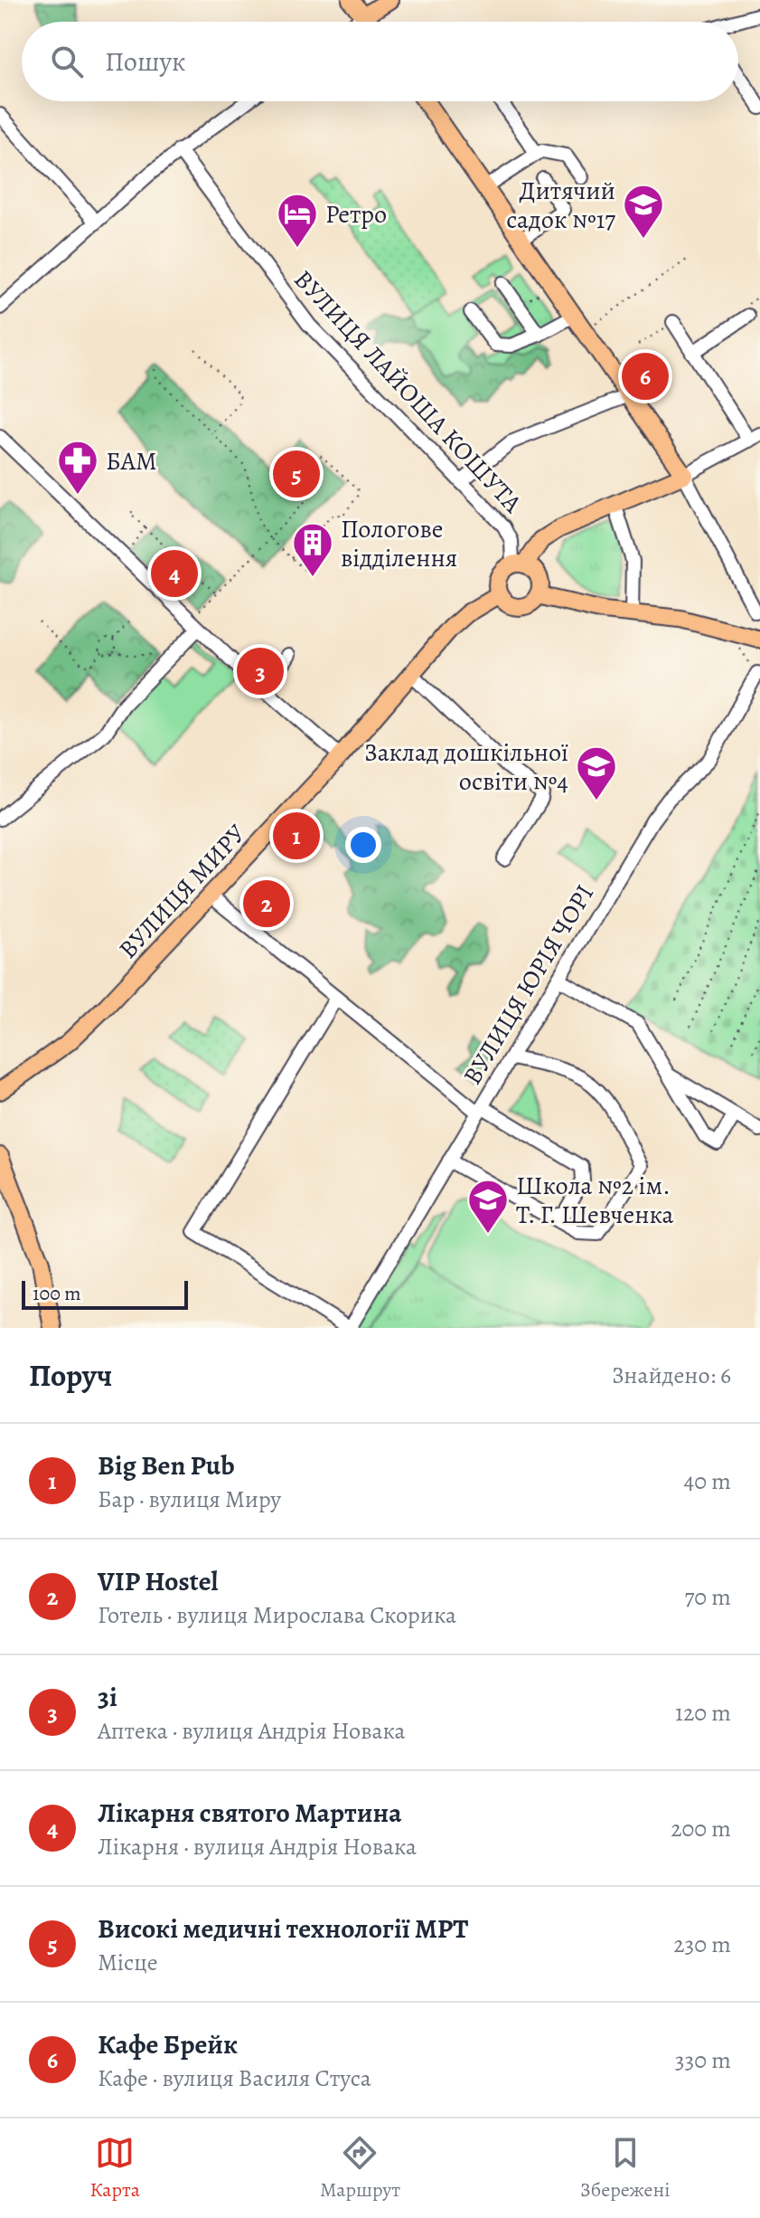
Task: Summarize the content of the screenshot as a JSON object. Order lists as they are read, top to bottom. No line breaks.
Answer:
{"streets":{"main road":["ВУЛИЦЯ МИРУ"],"street":["ВУЛИЦЯ ЛАЙОША КОШУТА","ВУЛИЦЯ ЮРІЯ ЧОРІ"]},"crossings":[["ВУЛИЦЯ ЛАЙОША КОШУТА","ВУЛИЦЯ МИРУ"]],"places":{"school or university":["Дитячий садок №17","Заклад дошкільної освіти №4","Школа №2 ім. Т. Г. Шевченка"],"hotel":["Ретро"],"pharmacy":["БАМ"],"building":["Пологове відділення"]},"scale_bar":"100 m","page":{"search":"Пошук","pins":["6","5","4","3","1","2"],"scale":"100 m","heading":["Поруч","Знайдено: 6"],"list":[{"mark":"1","name":"Big Ben Pub","note":"Бар · вулиця Миру","value":"40 m"},{"mark":"2","name":"VIP Hostel","note":"Готель · вулиця Мирослава Скорика","value":"70 m"},{"mark":"3","name":"3і","note":"Аптека · вулиця Андрія Новака","value":"120 m"},{"mark":"4","name":"Лікарня святого Мартина","note":"Лікарня · вулиця Андрія Новака","value":"200 m"},{"mark":"5","name":"Високі медичні технології МРТ","note":"Місце","value":"230 m"},{"mark":"6","name":"Кафе Брейк","note":"Кафе · вулиця Василя Стуса","value":"330 m"}],"nav":["Карта","Маршрут","Збережені"]}}
